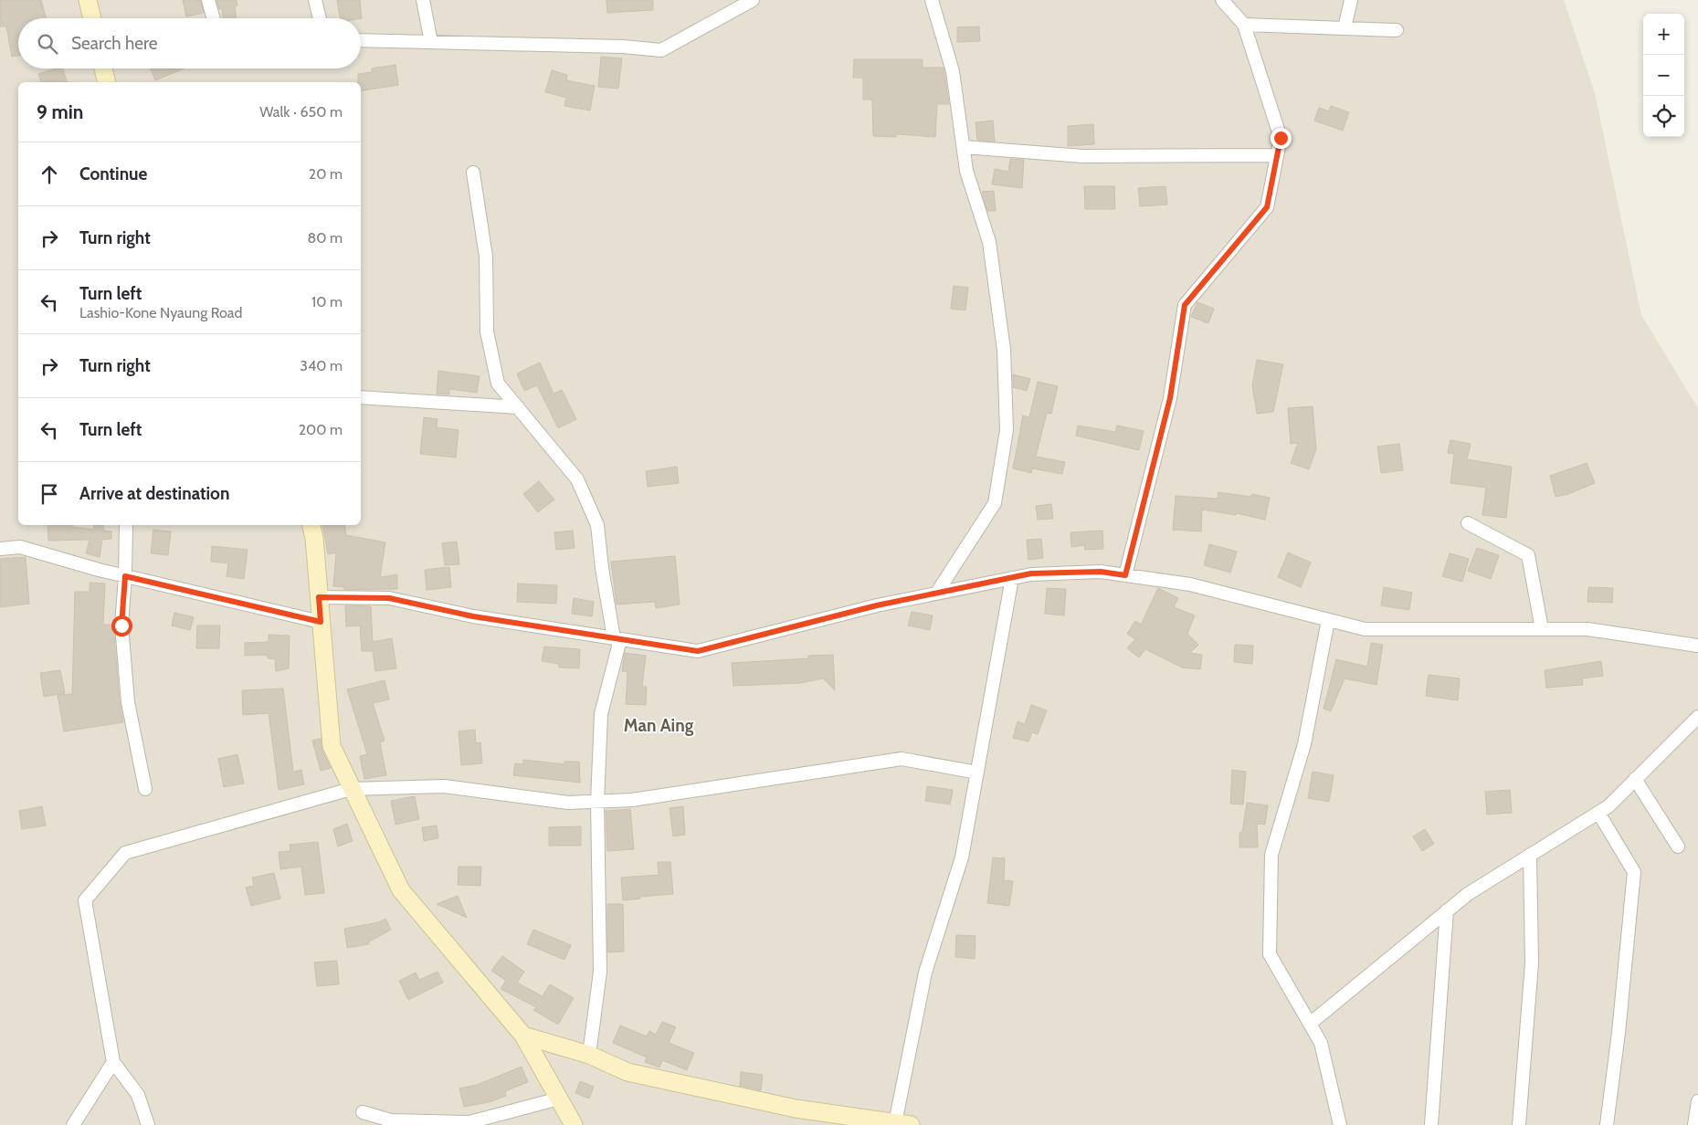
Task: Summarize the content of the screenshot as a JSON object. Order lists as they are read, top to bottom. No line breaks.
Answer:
{"districts":["Man Aing"],"page":{"map_buttons":["+","−"],"search":"Search here","heading":["9 min","Walk · 650 m"],"list":[["Continue","20 m"],["Turn right","80 m"],["Turn left","Lashio-Kone Nyaung Road","10 m"],["Turn right","340 m"],["Turn left","200 m"],"Arrive at destination"]}}
